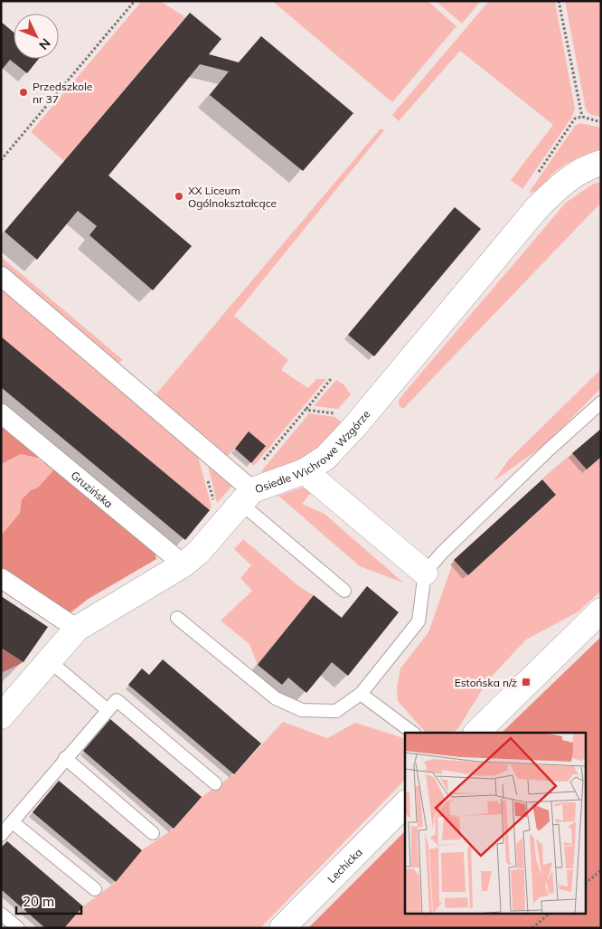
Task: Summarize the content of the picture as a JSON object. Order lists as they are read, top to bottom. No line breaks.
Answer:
{"streets":{"street":["Osiedle Wichrowe Wzgórze","Gruzińska","Lechicka"]},"crossings":[["Osiedle Wichrowe Wzgórze","Gruzińska"]],"places":{"other":["Przedszkole nr 37","XX Liceum Ogólnokształcące"],"transit":["Estońska n/ż"]},"scale_bar":"20 m","north":"bottom right"}
